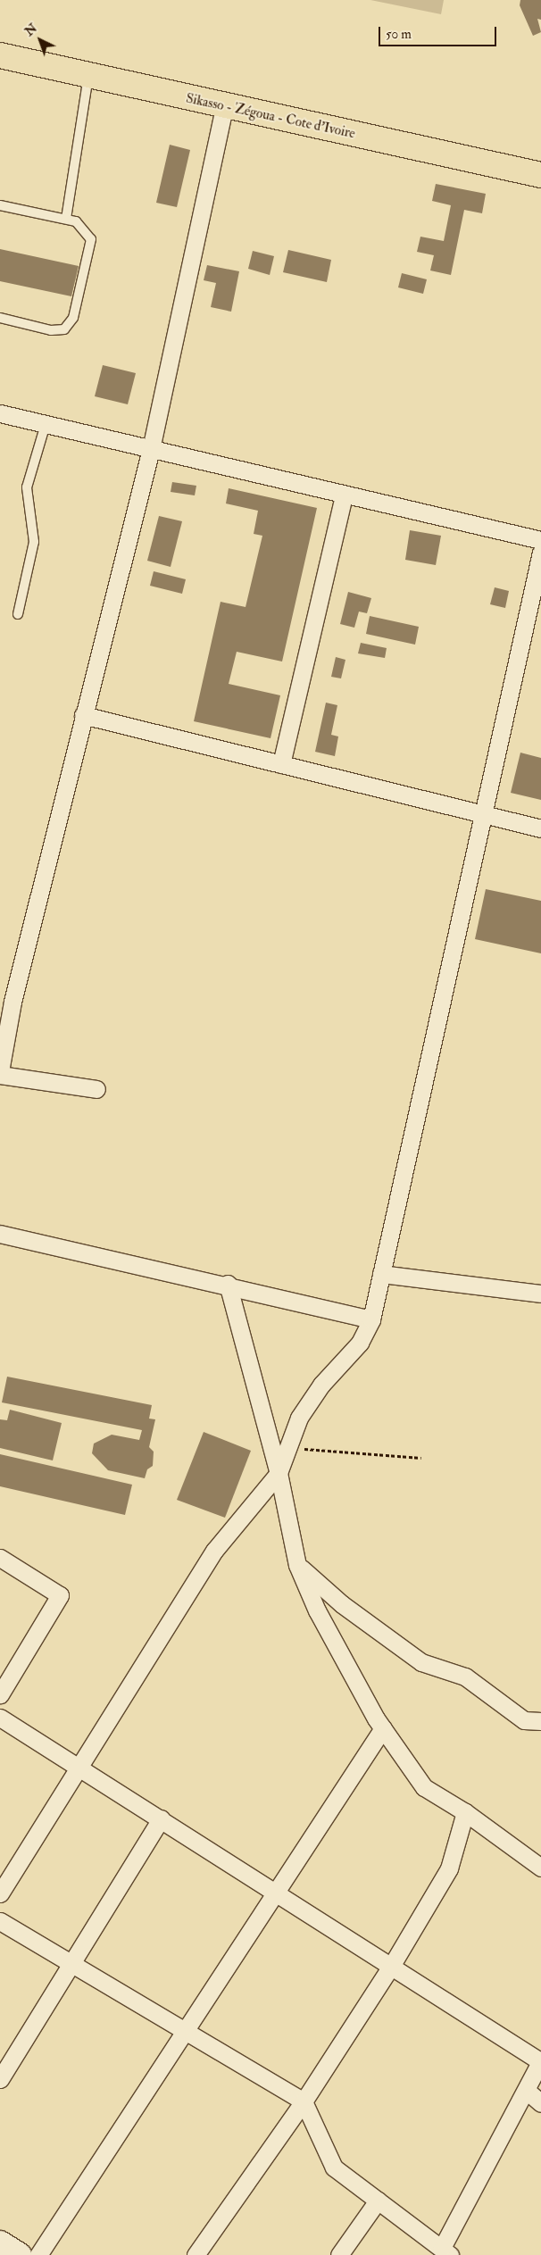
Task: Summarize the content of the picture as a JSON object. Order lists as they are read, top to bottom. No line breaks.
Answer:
{"streets":{"highway":["Sikasso - Zégoua - Cote d'Ivoire"]},"scale_bar":"50 m","north":"top left"}
